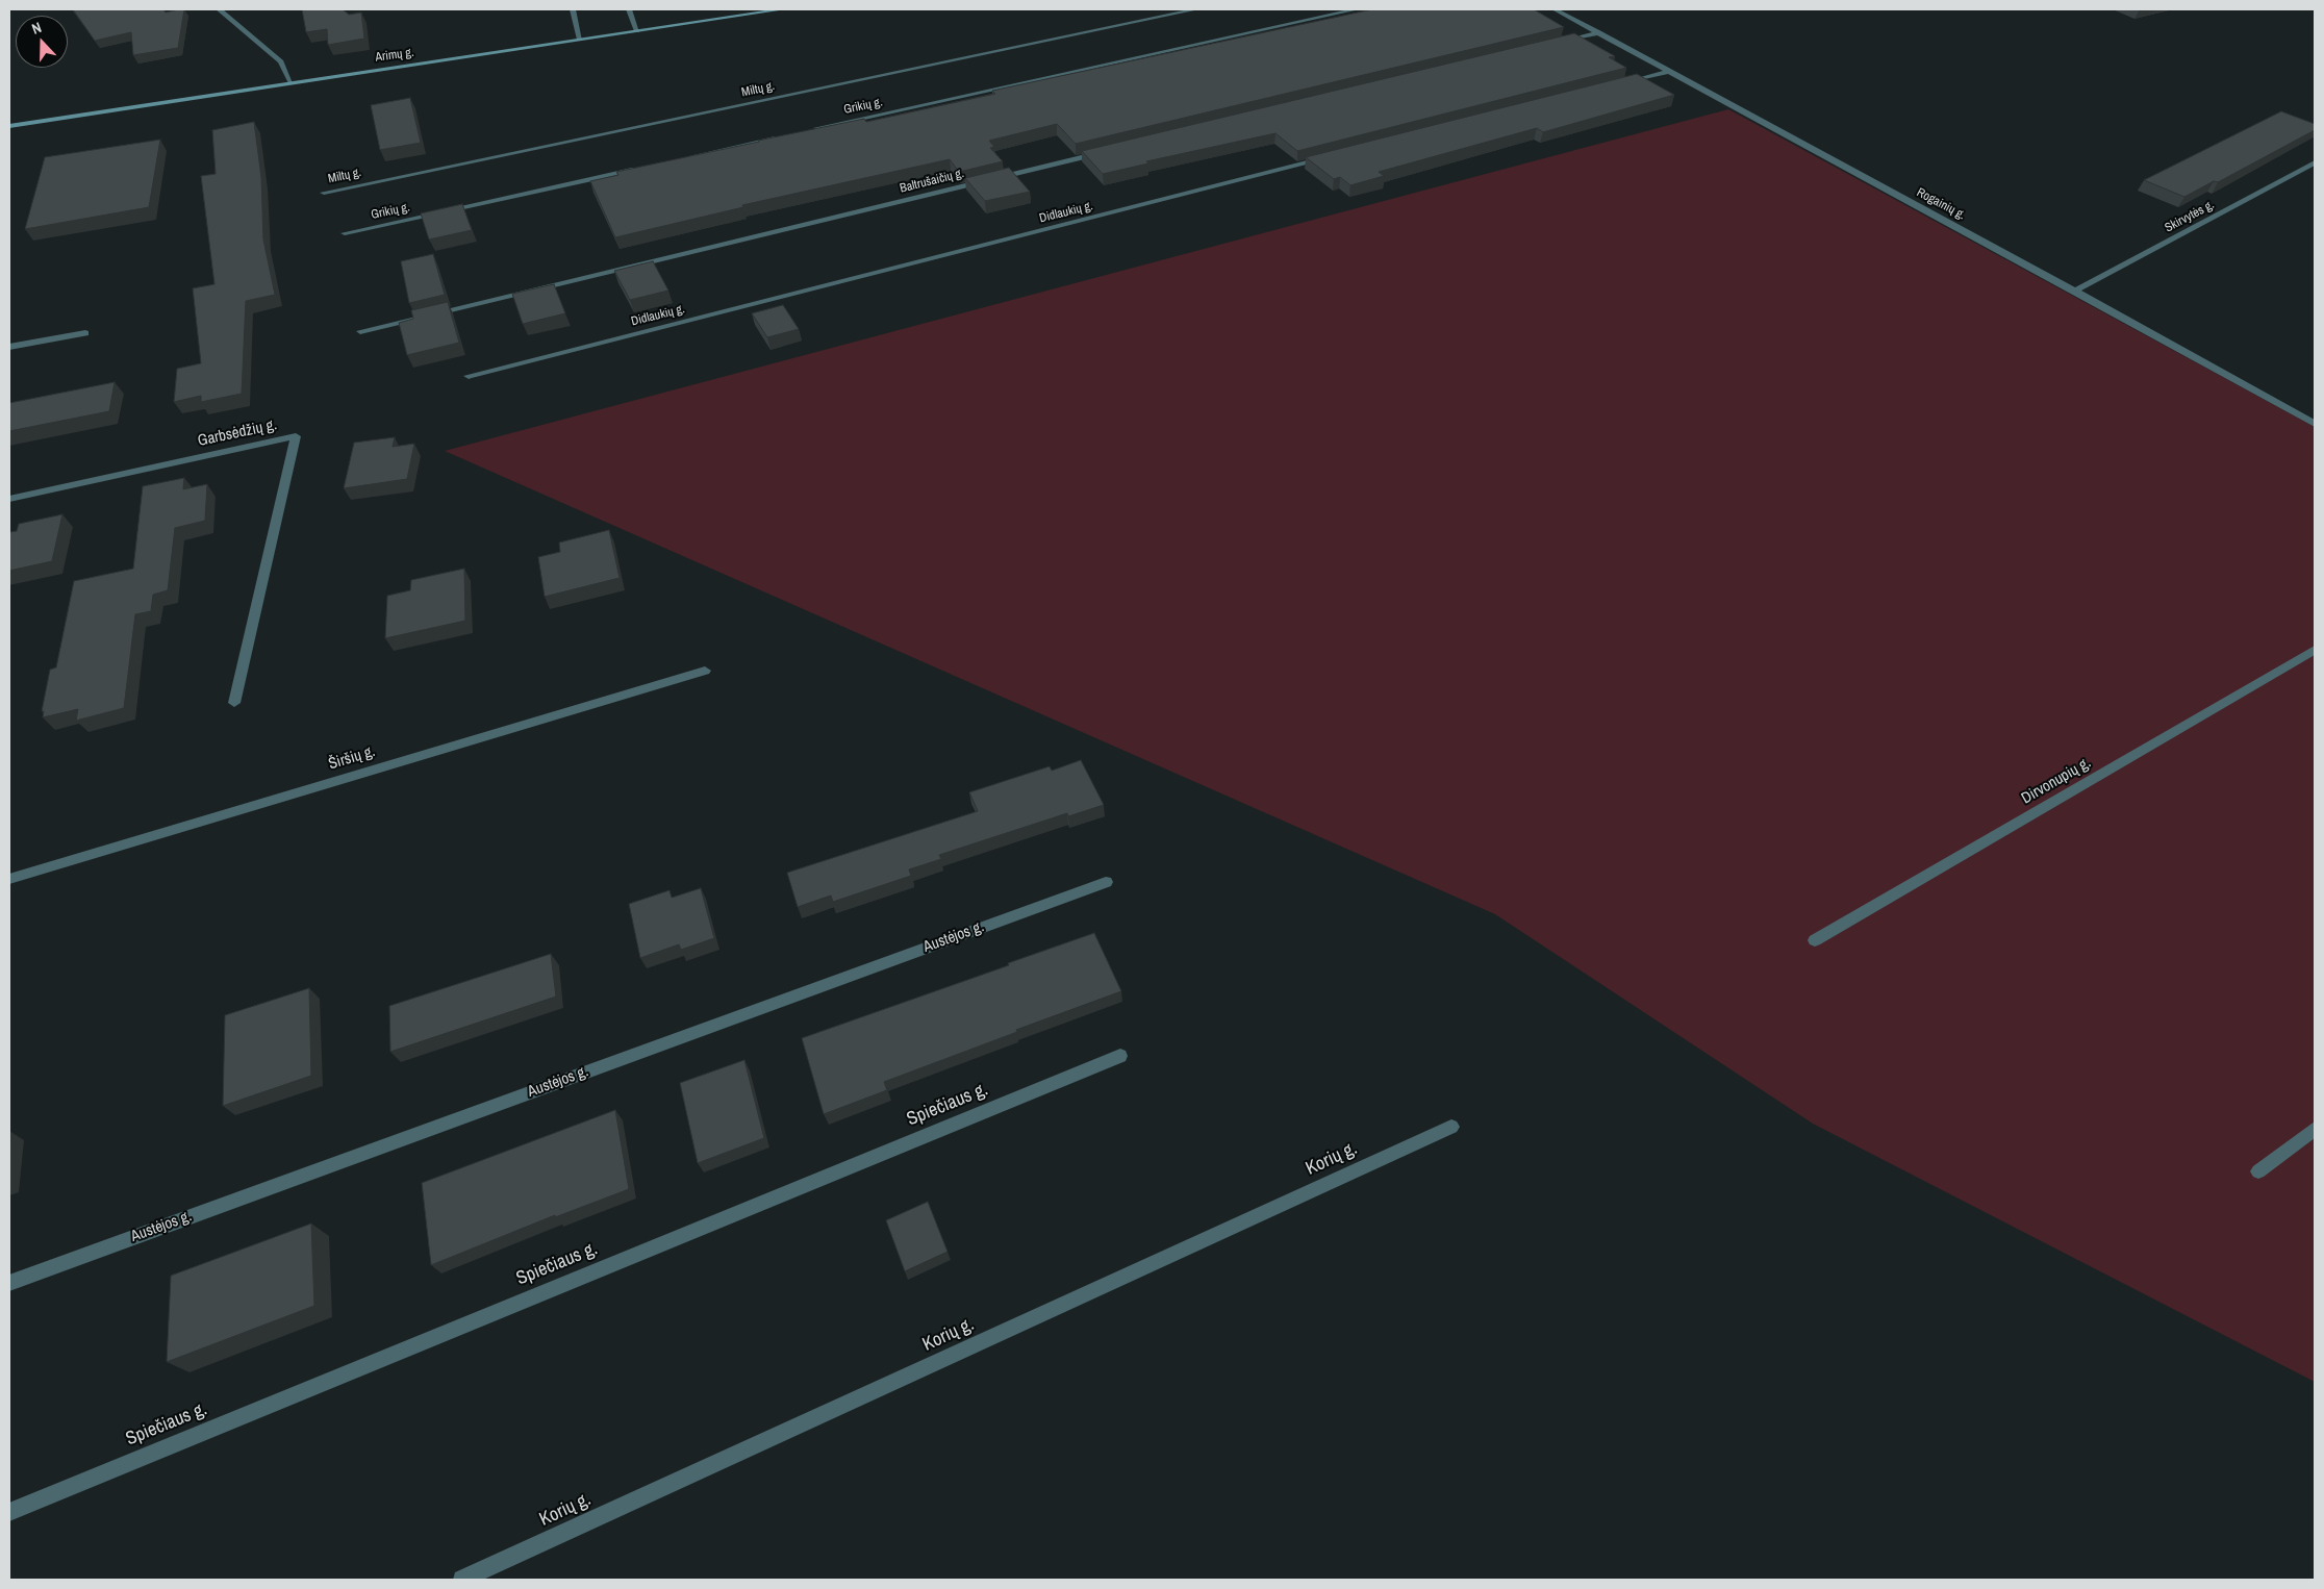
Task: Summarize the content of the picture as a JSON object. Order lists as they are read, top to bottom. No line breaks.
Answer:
{"streets":{"main road":["Arimų g."],"street":["Miltų g.","Grikių g.","Baltrušaičių g.","Rogainių g.","Didlaukių g.","Skirvytės g.","Garbsėdžių g.","Širšių g.","Dirvonupių g.","Austėjos g.","Spiečiaus g.","Korių g."]},"crossings":[["Rogainių g.","Skirvytės g."]],"north":"top"}
